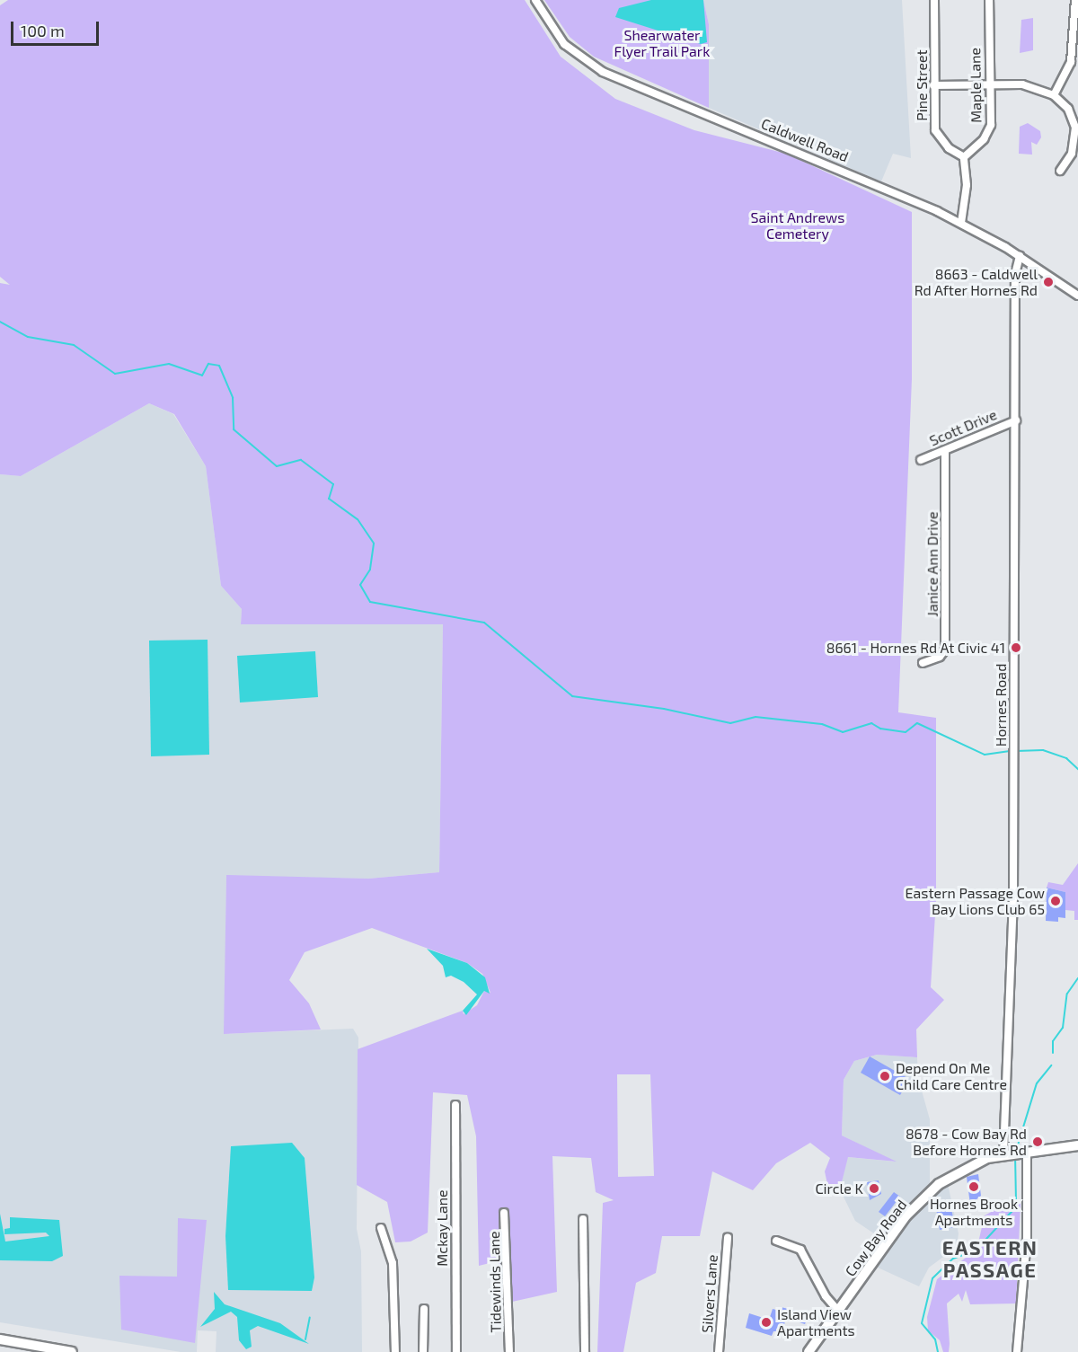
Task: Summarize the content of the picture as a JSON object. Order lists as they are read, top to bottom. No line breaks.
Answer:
{"streets":{"main road":["Cow Bay Road"],"street":["Pine Street","Maple Lane","Caldwell Road","Scott Drive","Janice Ann Drive","Hornes Road","Mckay Lane","Tidewinds Lane","Silvers Lane"]},"crossings":[["Pine Street","Maple Lane"],["Caldwell Road","Hornes Road"],["Scott Drive","Janice Ann Drive"],["Scott Drive","Hornes Road"],["Hornes Road","Cow Bay Road"]],"districts":["EASTERN PASSAGE"],"parks":["Shearwater Flyer Trail Park","Saint Andrews Cemetery"],"places":["8663 - Caldwell Rd After Hornes Rd","8661 - Hornes Rd At Civic 41","Eastern Passage Cow Bay Lions Club 65","Depend On Me Child Care Centre","8678 - Cow Bay Rd Before Hornes Rd","Hornes Brook Apartments","Circle K","Island View Apartments"],"scale_bar":"100 m"}
